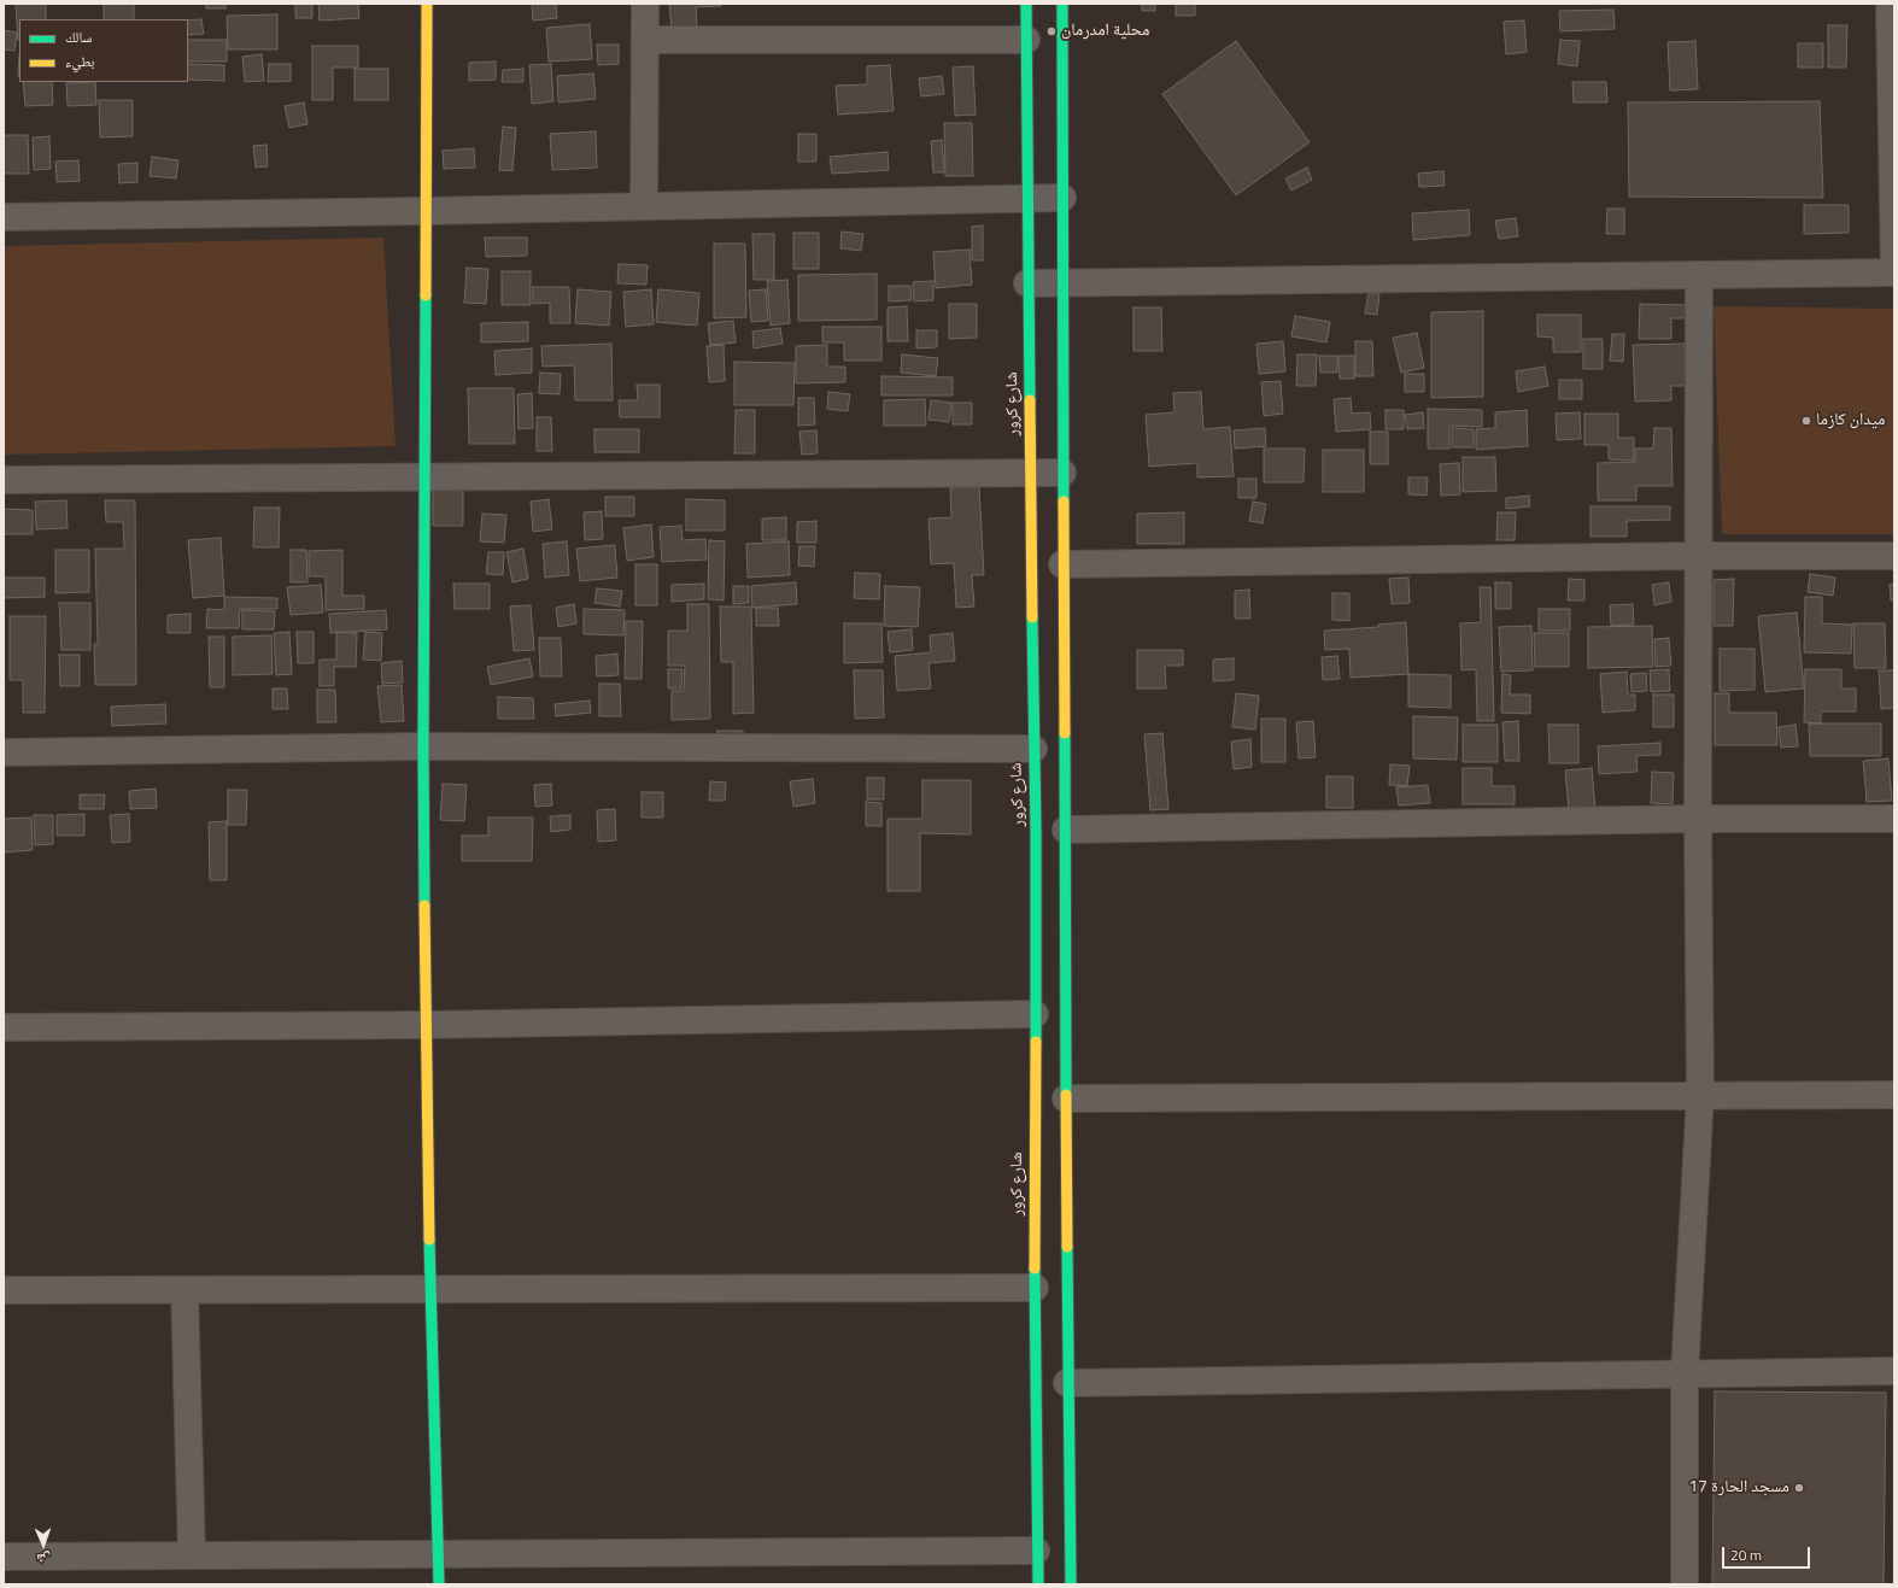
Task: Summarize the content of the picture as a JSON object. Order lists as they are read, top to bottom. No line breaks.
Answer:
{"streets":{"main road":["شارع كرور"]},"places":["محلية امدرمان","ميدان كازما","مسجد الحارة 17"],"legend":["سالك","بطيء"],"scale_bar":"20 m","north":"bottom"}
